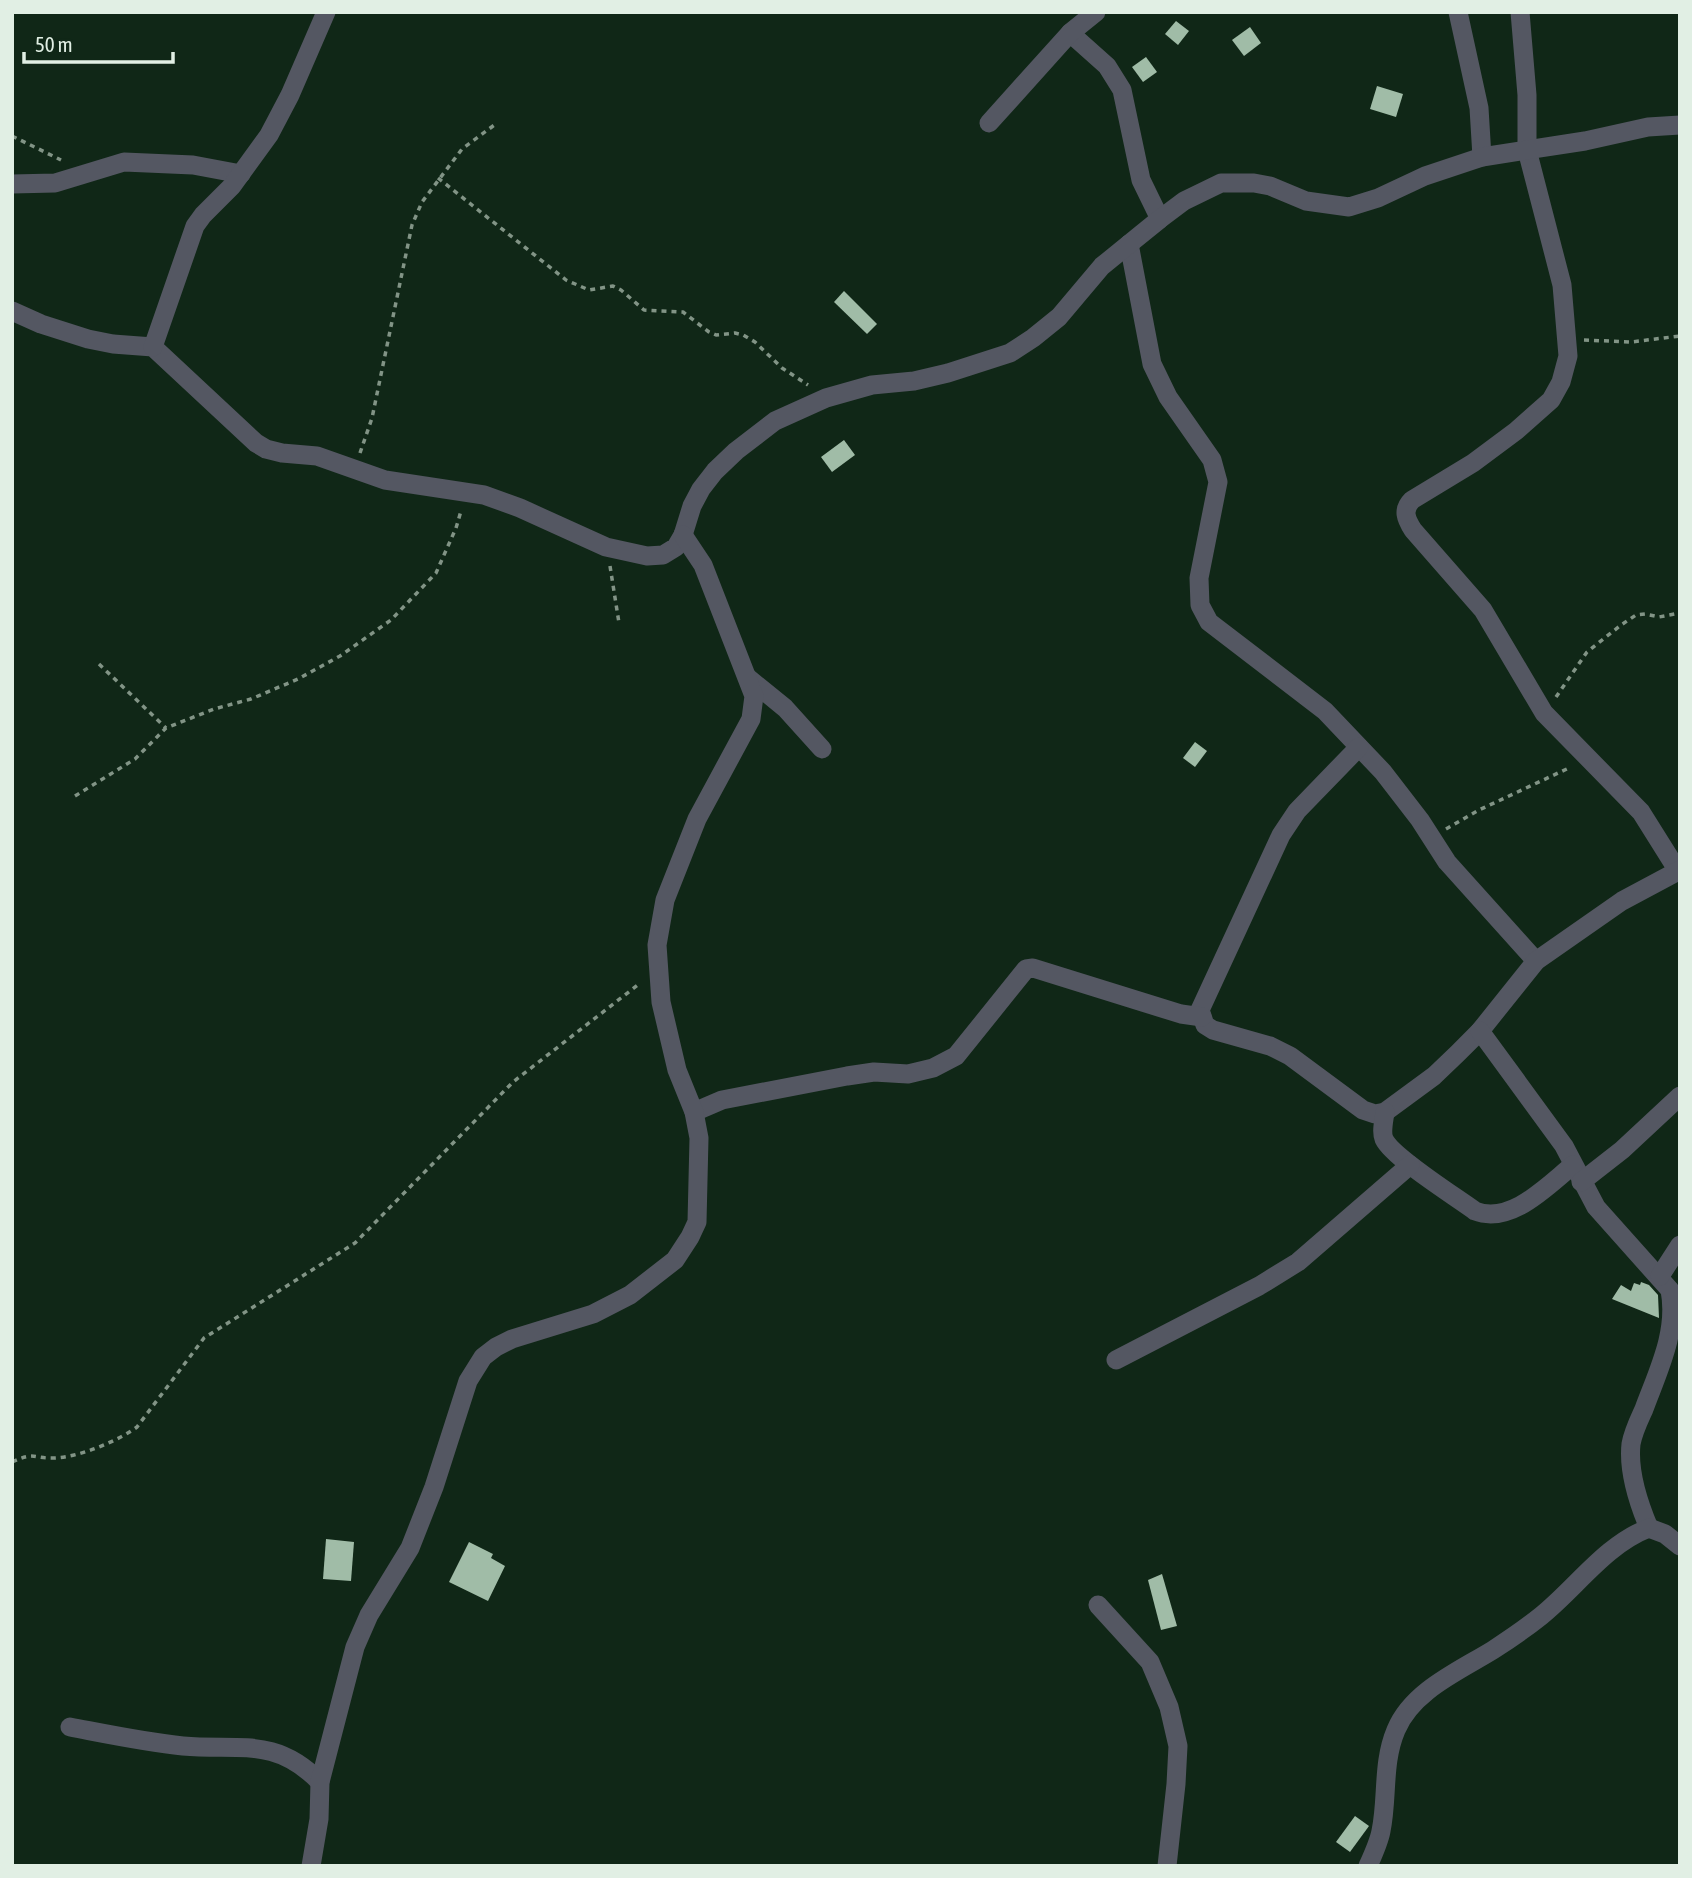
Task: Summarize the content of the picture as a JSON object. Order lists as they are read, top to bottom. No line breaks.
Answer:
{"scale_bar":"50 m"}
